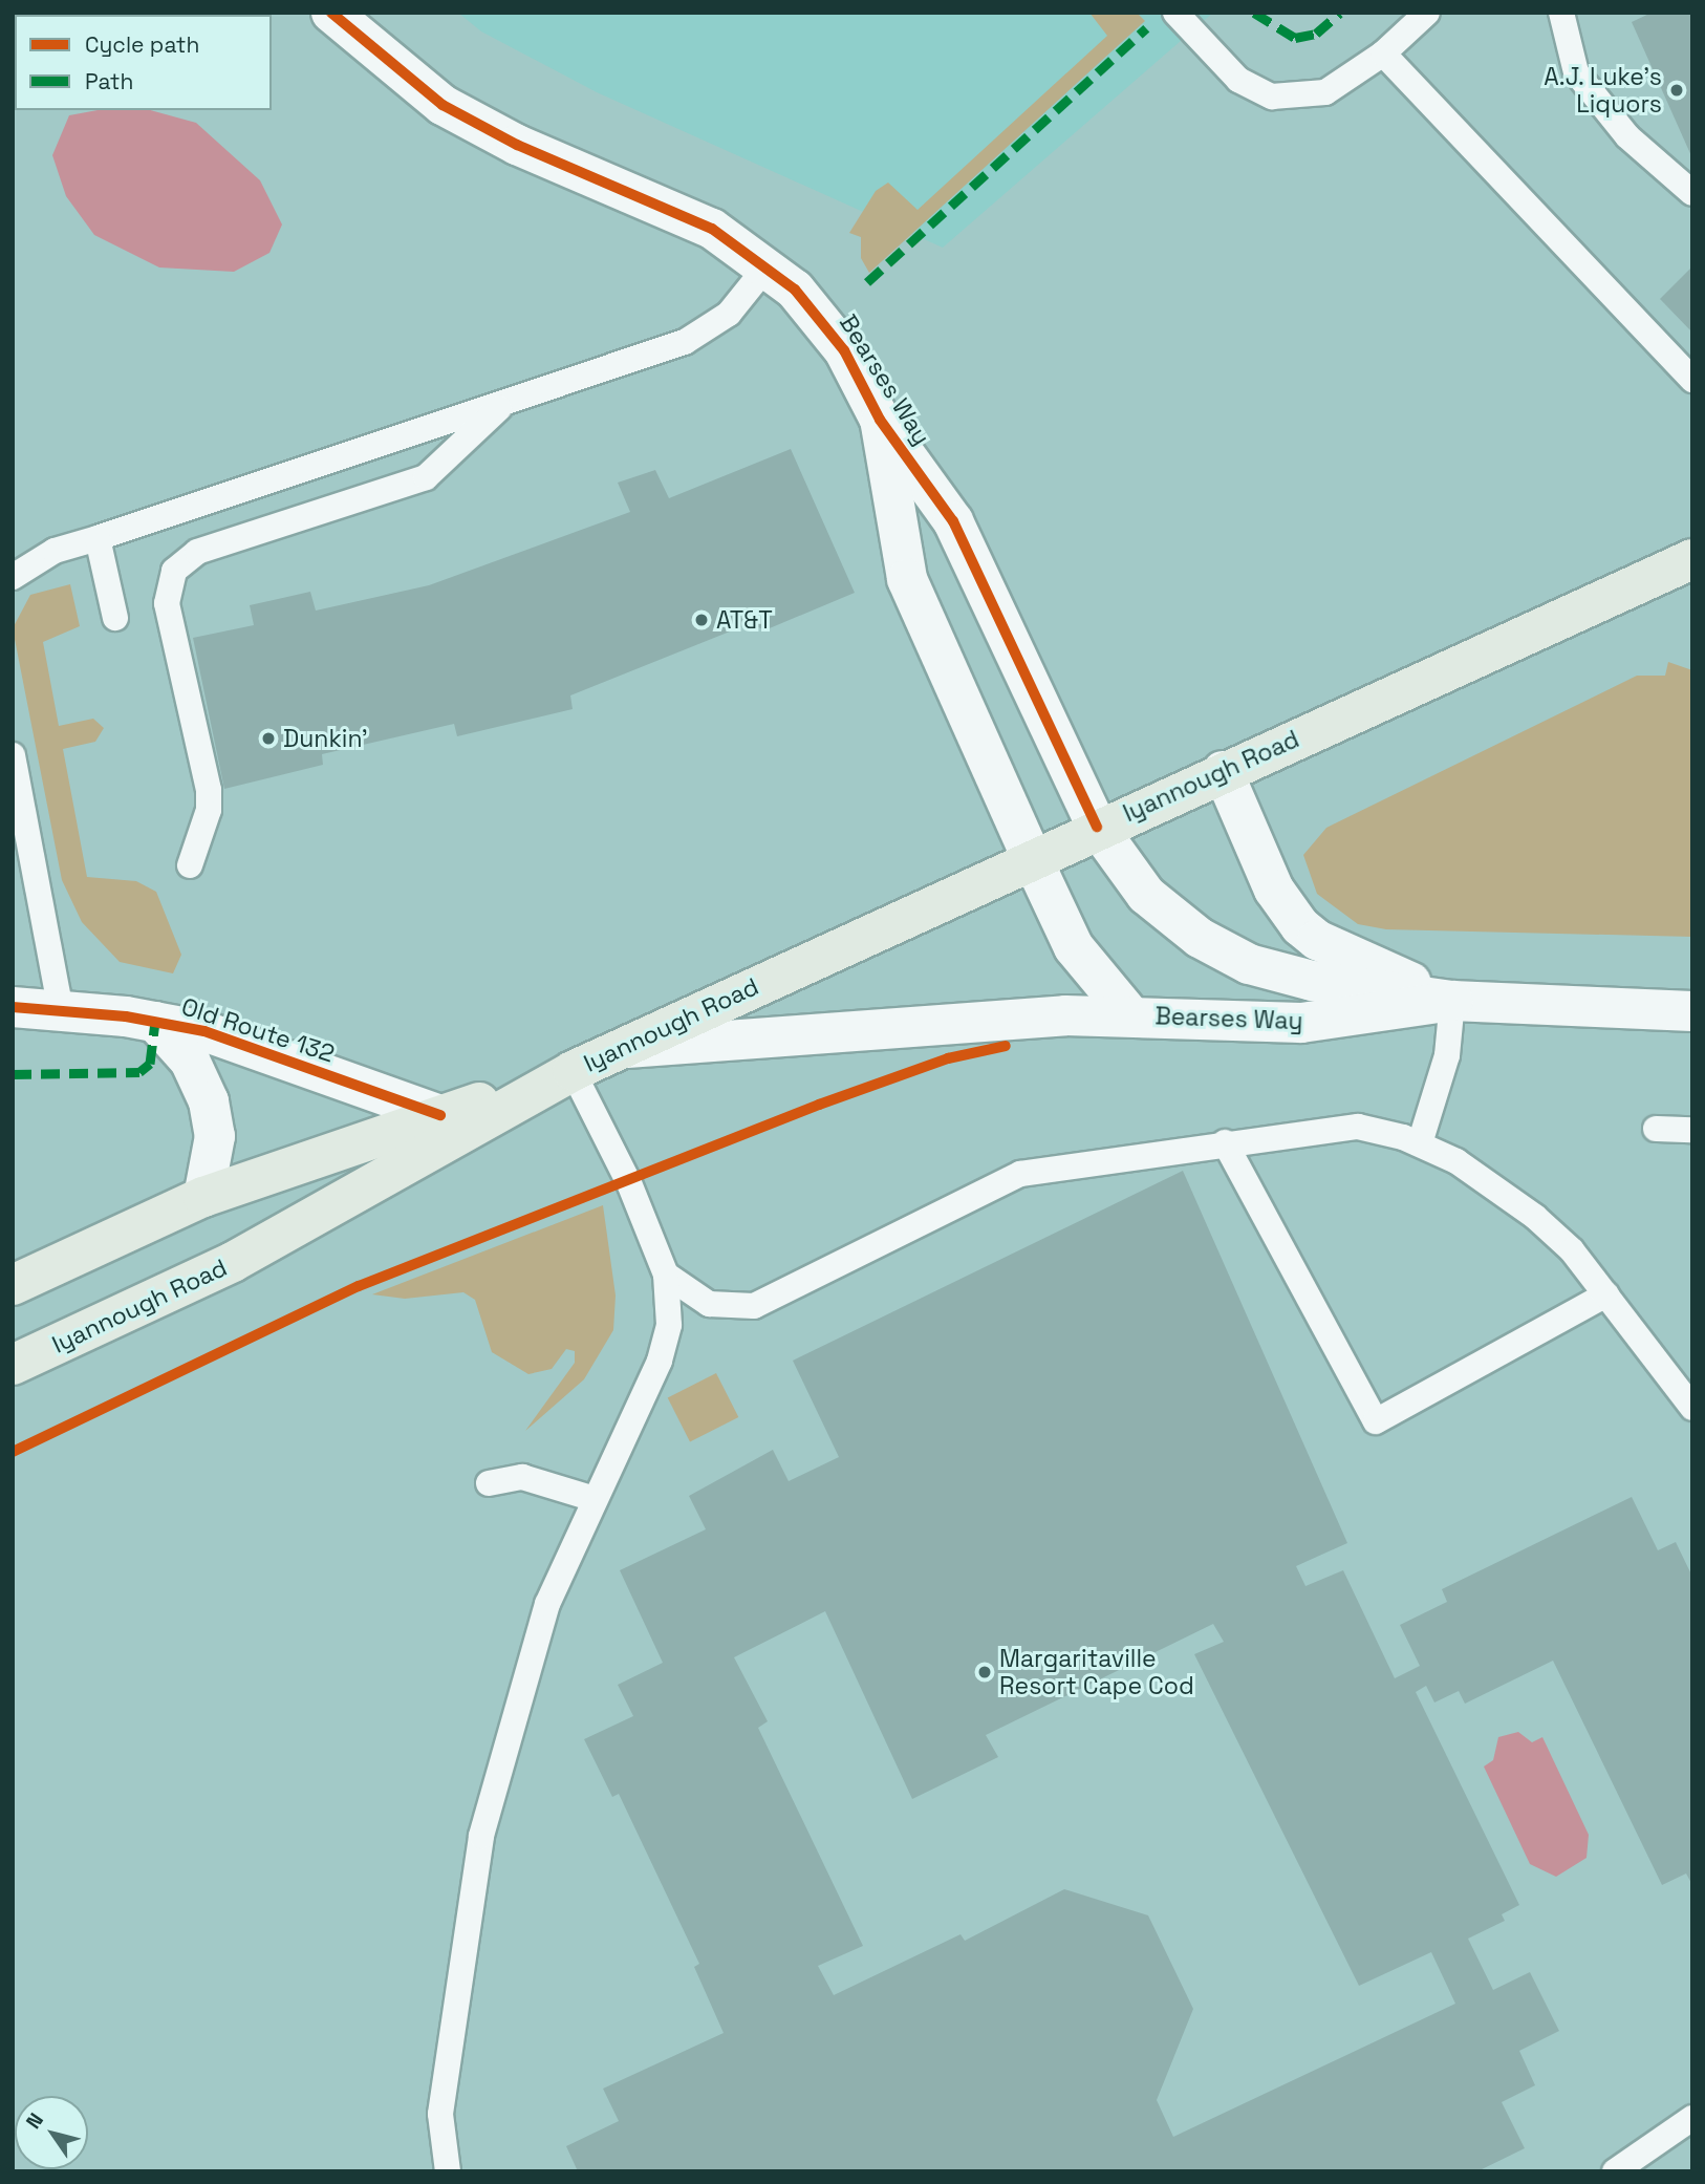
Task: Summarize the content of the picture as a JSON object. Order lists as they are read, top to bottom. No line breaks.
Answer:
{"streets":{"main road":["Iyannough Road"],"street":["Bearses Way","Old Route 132"]},"crossings":[["Bearses Way","Iyannough Road"],["Iyannough Road","Old Route 132"]],"places":["A.J. Luke's Liquors","AT&T","Dunkin'","Margaritaville Resort Cape Cod"],"legend":["Cycle path","Path"],"north":"top left"}
